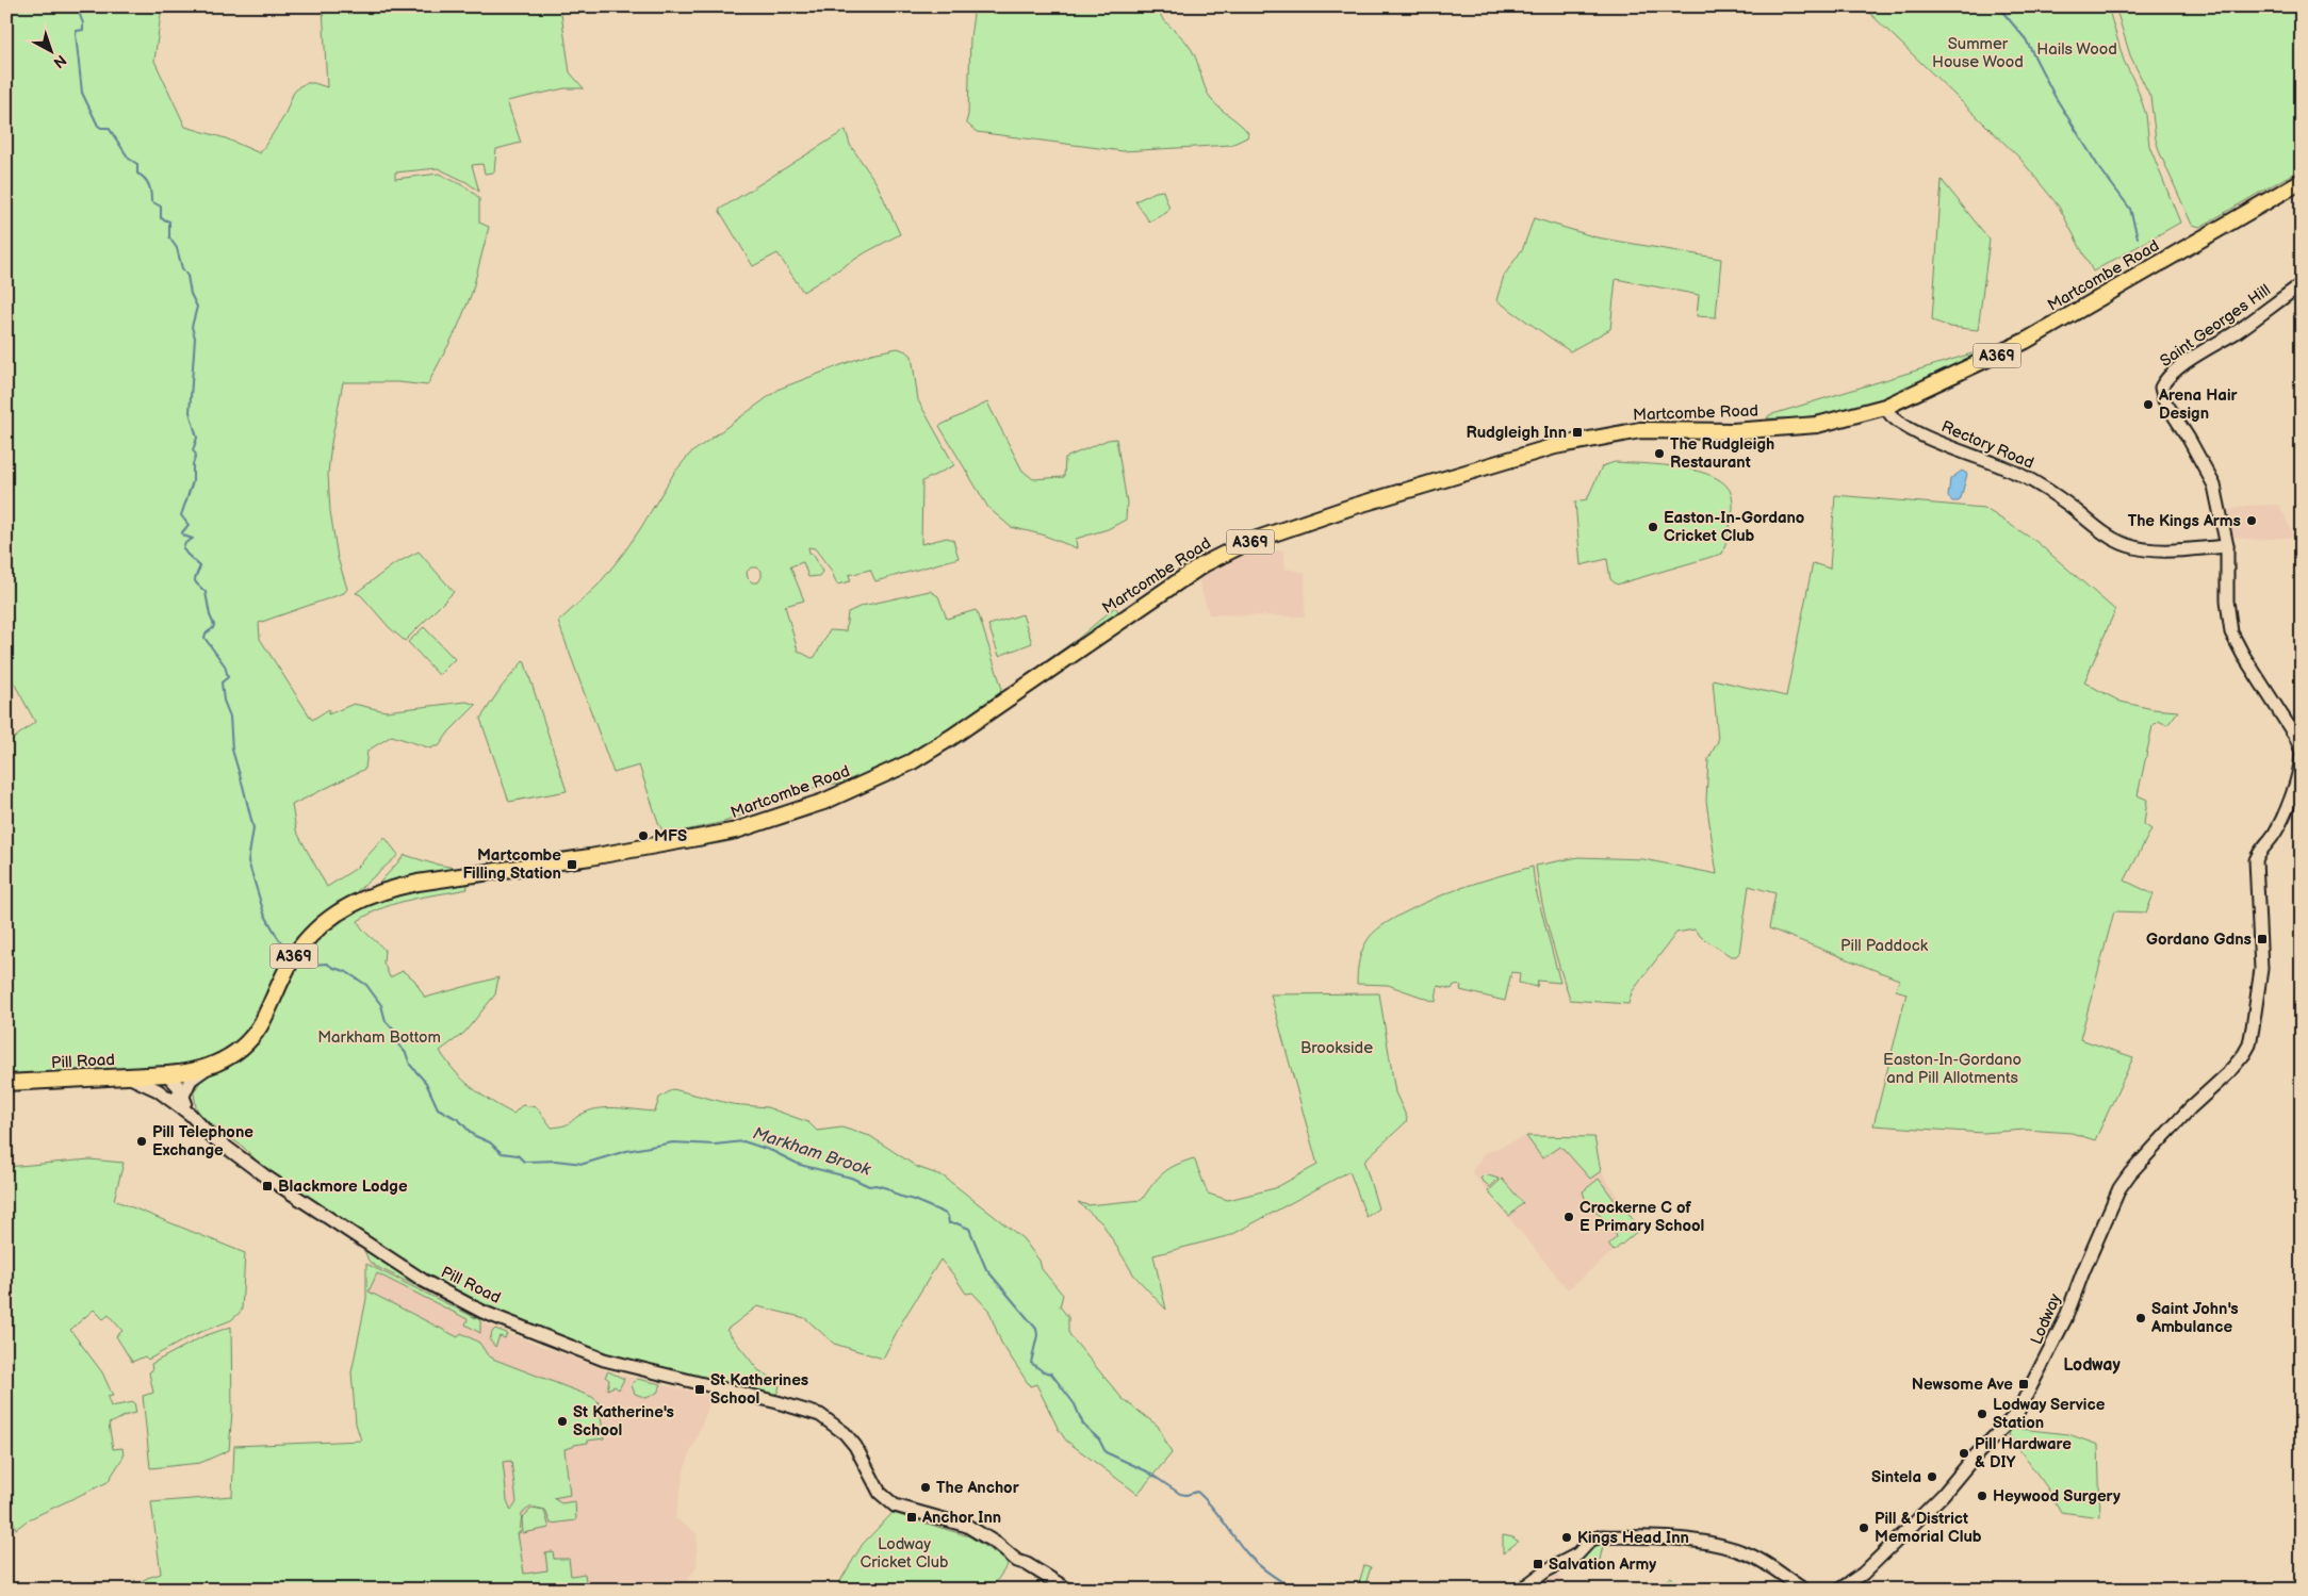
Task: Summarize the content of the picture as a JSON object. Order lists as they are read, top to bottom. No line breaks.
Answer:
{"streets":{"main road":["Martcombe Road","A369","Pill Road"],"street":["Saint Georges Hill","Rectory Road","Lodway"]},"crossings":[["Martcombe Road","Rectory Road"],["Martcombe Road","Pill Road"],["Saint Georges Hill","Rectory Road"]],"districts":["Lodway"],"water":["Markham Brook"],"parks":["Summer House Wood","Hails Wood","Pill Paddock","Markham Bottom","Brookside","Easton-In-Gordano and Pill Allotments","Lodway Cricket Club"],"places":{"other":["Arena Hair Design","The Rudgleigh Restaurant","The Kings Arms","Easton-In-Gordano Cricket Club","MFS","Pill Telephone Exchange","Crockerne C of E Primary School","Saint John's Ambulance","Lodway Service Station","St Katherine's School","Pill Hardware & DIY","Sintela","The Anchor","Heywood Surgery","Pill & District Memorial Club","Kings Head Inn"],"transit":["Rudgleigh Inn","Martcombe Filling Station","Gordano Gdns","Blackmore Lodge","Newsome Ave","St Katherines School","Anchor Inn","Salvation Army"]},"north":"bottom right"}
